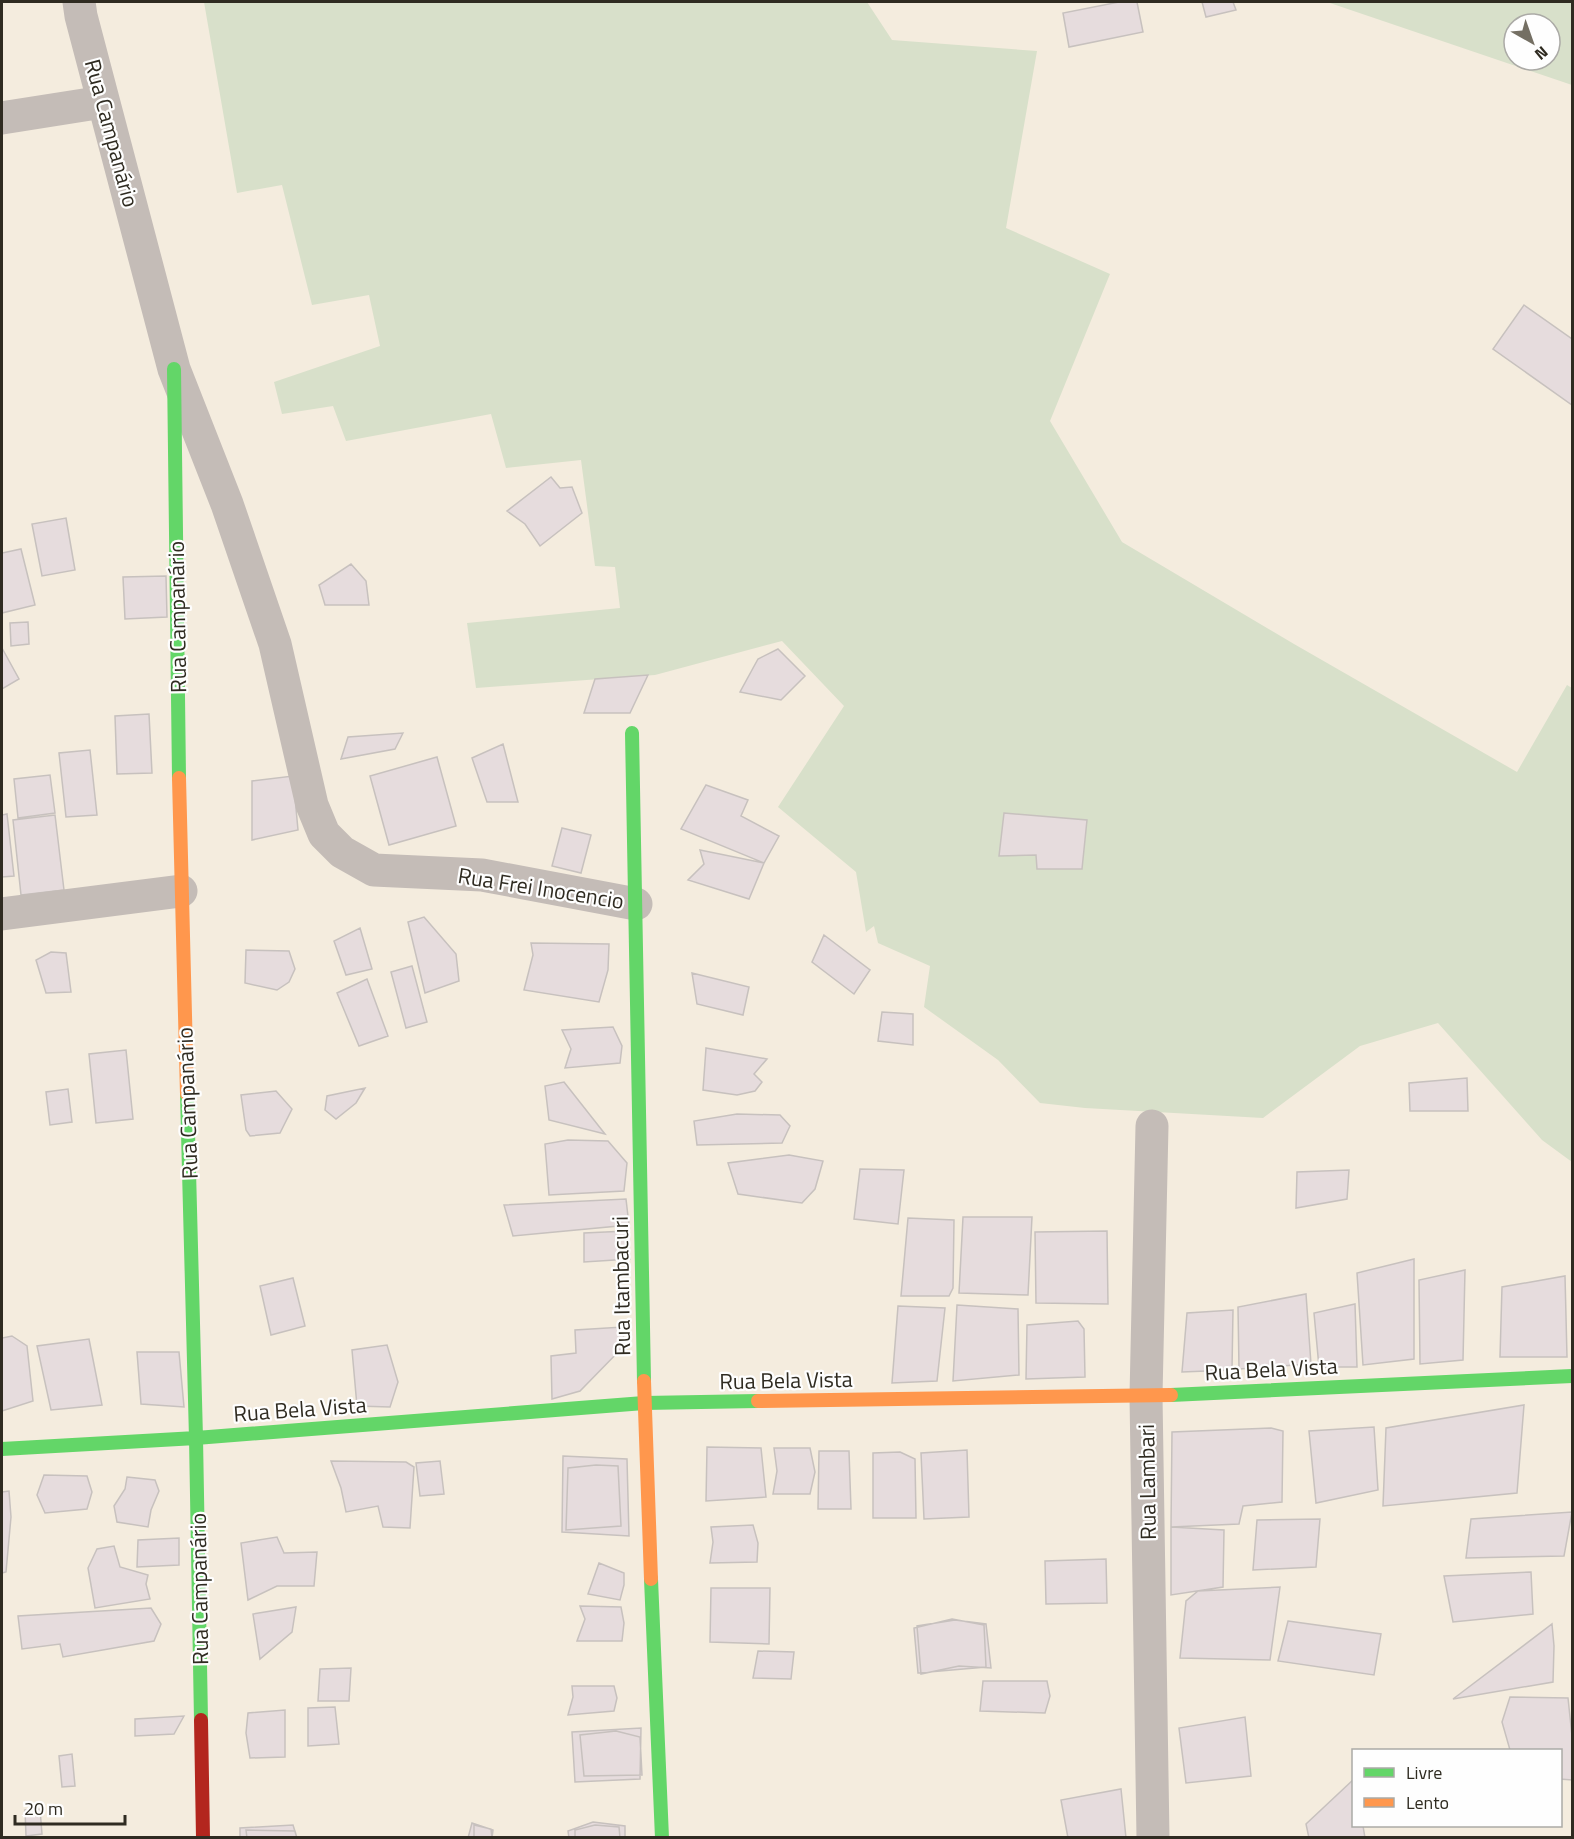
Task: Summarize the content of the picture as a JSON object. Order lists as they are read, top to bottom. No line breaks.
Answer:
{"streets":{"street":["Rua Campanário","Rua Frei Inocencio","Rua Itambacuri","Rua Bela Vista","Rua Lambari"]},"crossings":[["Rua Campanário","Rua Frei Inocencio"],["Rua Campanário","Rua Bela Vista"],["Rua Frei Inocencio","Rua Itambacuri"],["Rua Itambacuri","Rua Bela Vista"],["Rua Bela Vista","Rua Lambari"]],"legend":["Livre","Lento"],"scale_bar":"20 m","north":"bottom right"}
